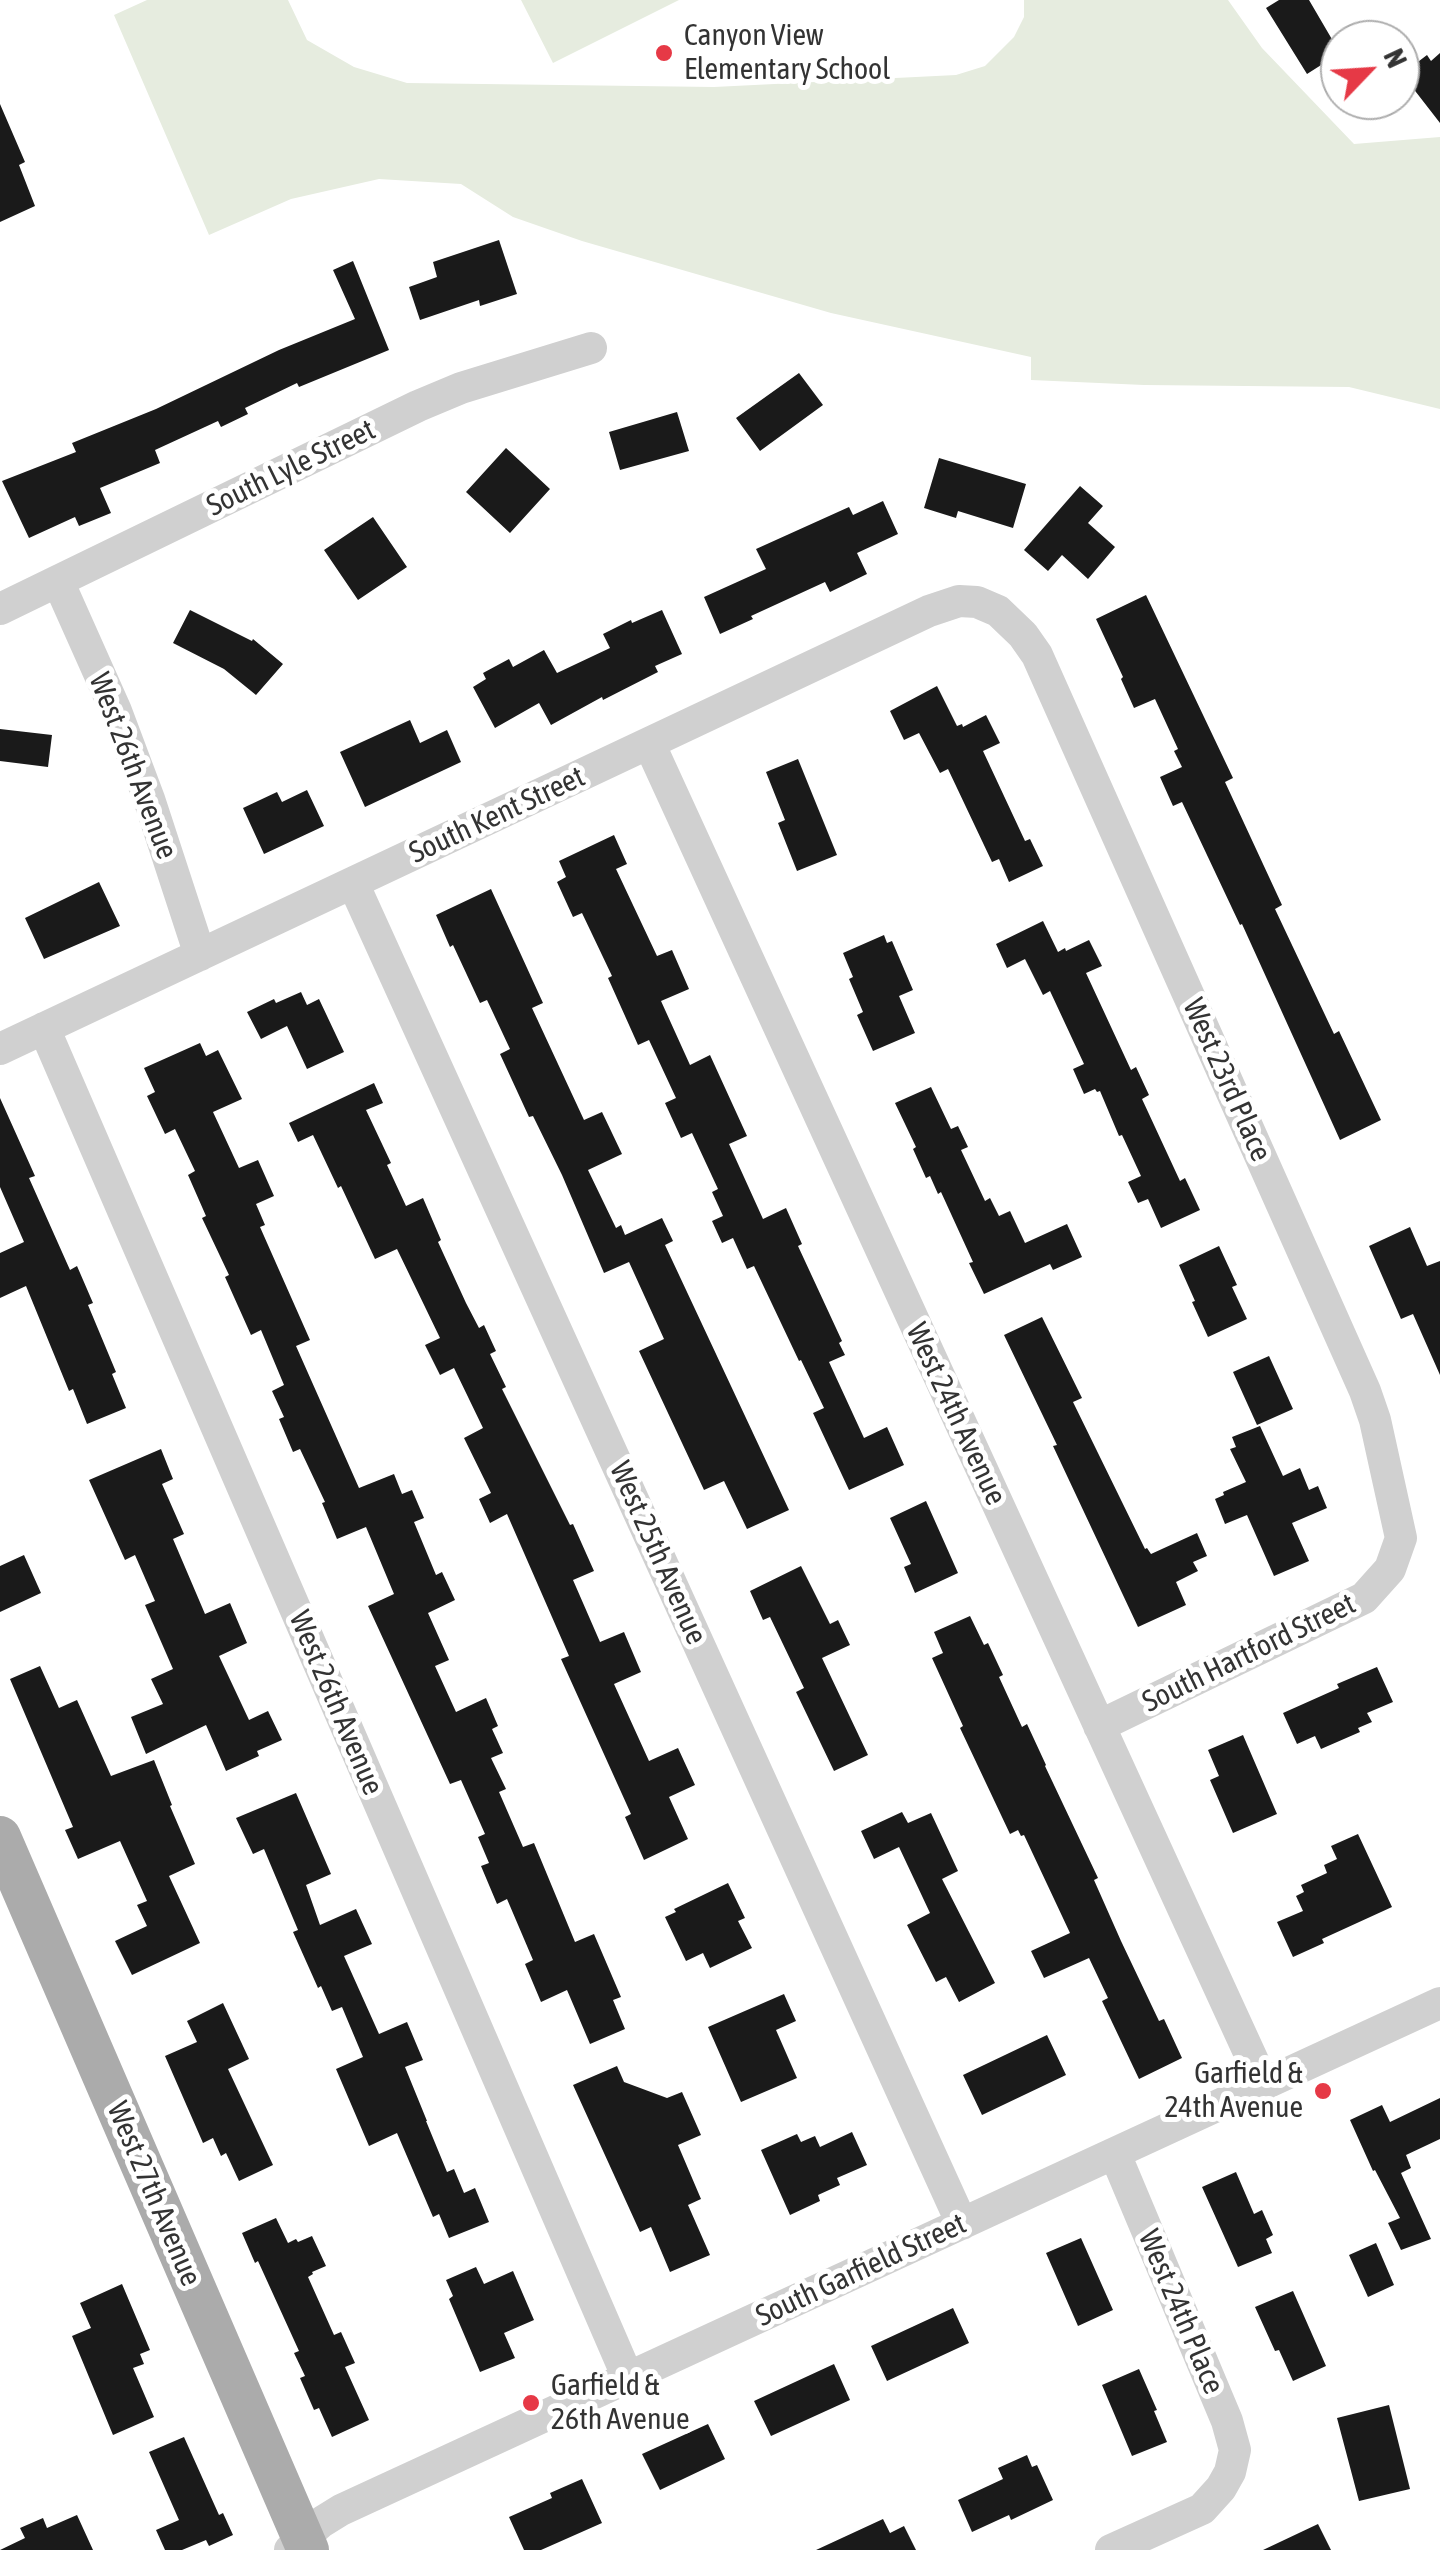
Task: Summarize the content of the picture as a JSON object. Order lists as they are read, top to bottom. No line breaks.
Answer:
{"streets":{"main road":["West 27th Avenue"],"street":["South Lyle Street","West 26th Avenue","South Kent Street","West 23rd Place","West 24th Avenue","West 25th Avenue","South Hartford Street","South Garfield Street","West 24th Place"]},"crossings":[["South Lyle Street","West 26th Avenue"],["West 26th Avenue","South Kent Street"],["West 26th Avenue","South Garfield Street"],["South Kent Street","West 23rd Place"],["South Kent Street","West 24th Avenue"],["South Kent Street","West 25th Avenue"],["West 23rd Place","South Hartford Street"],["West 24th Avenue","South Hartford Street"],["West 24th Avenue","South Garfield Street"],["West 25th Avenue","South Garfield Street"],["West 27th Avenue","South Garfield Street"],["South Garfield Street","West 24th Place"]],"places":["Canyon View Elementary School","Garfield & 24th Avenue","Garfield & 26th Avenue"],"north":"top right"}
